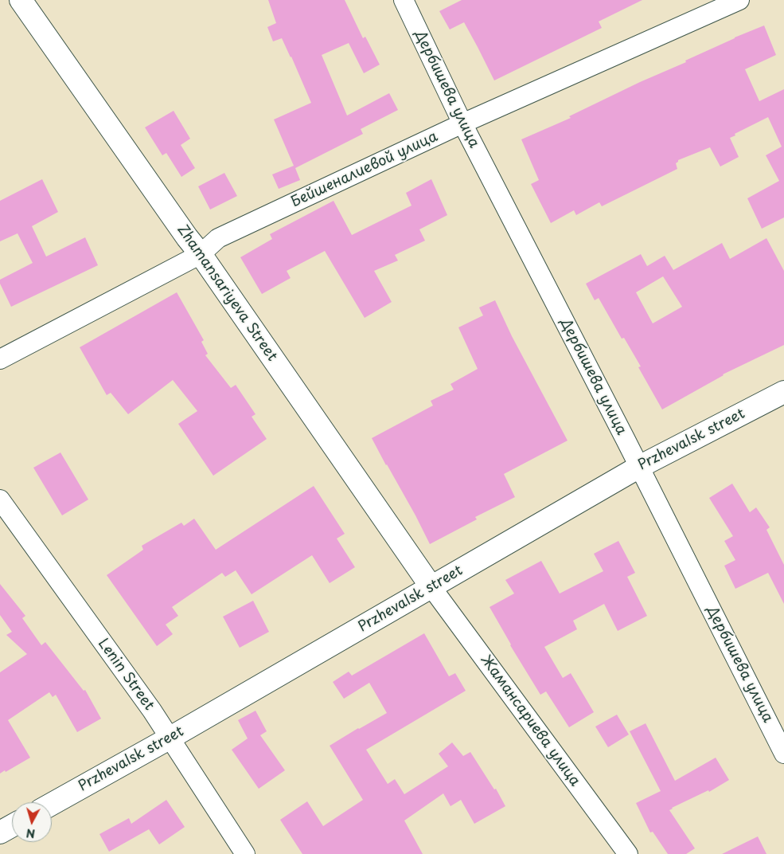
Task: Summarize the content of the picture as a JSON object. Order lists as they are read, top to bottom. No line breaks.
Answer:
{"streets":{"main road":["Zhamansariyeva Street","Przhevalsk street"],"street":["Дербишева улица","Бейшеналиевой улица","Lenin Street","Жамансариева улица"]},"crossings":[["Дербишева улица","Бейшеналиевой улица"],["Дербишева улица","Przhevalsk street"],["Бейшеналиевой улица","Zhamansariyeva Street"],["Zhamansariyeva Street","Przhevalsk street"],["Zhamansariyeva Street","Жамансариева улица"],["Przhevalsk street","Lenin Street"],["Przhevalsk street","Жамансариева улица"]],"north":"bottom"}
